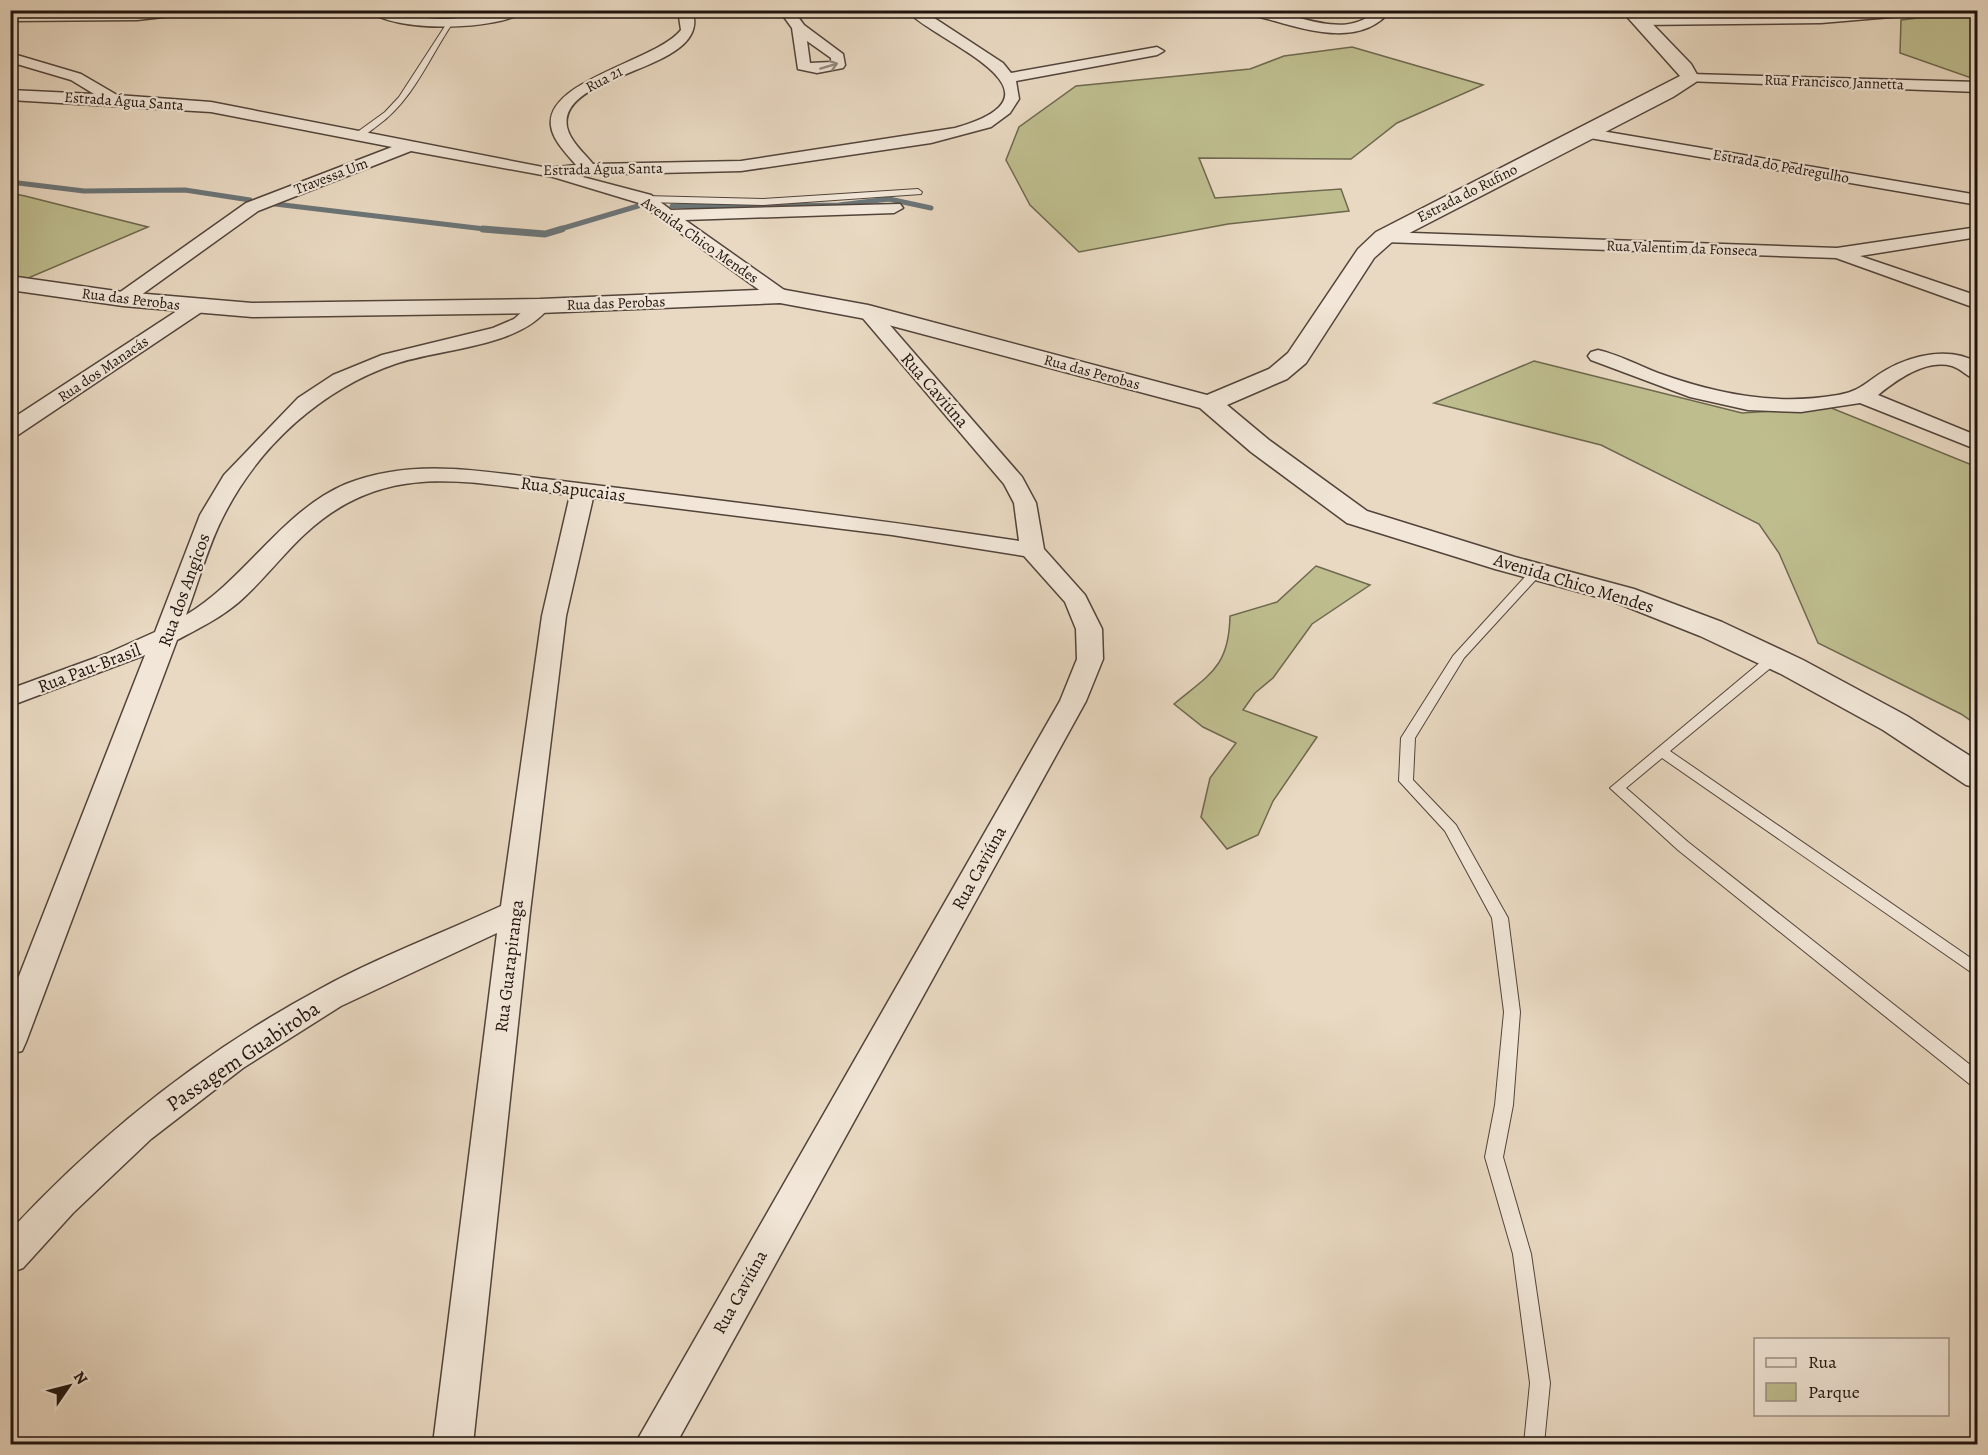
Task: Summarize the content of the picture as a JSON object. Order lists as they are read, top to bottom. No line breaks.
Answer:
{"streets":{"street":["Rua 21","Rua Francisco Jannetta","Estrada Água Santa","Estrada do Pedregulho","Travessa Um","Estrada do Rufino","Avenida Chico Mendes","Rua Valentim da Fonseca","Rua das Perobas","Rua dos Manacás","Rua Caviúna","Rua Sapucaias","Rua dos Angicos","Rua Pau-Brasil","Rua Guarapiranga","Passagem Guabiroba"]},"crossings":[["Rua 21","Estrada Água Santa"],["Rua Francisco Jannetta","Estrada do Rufino"],["Estrada Água Santa","Travessa Um"],["Estrada Água Santa","Avenida Chico Mendes"],["Estrada do Pedregulho","Estrada do Rufino"],["Travessa Um","Rua das Perobas"],["Estrada do Rufino","Avenida Chico Mendes"],["Estrada do Rufino","Rua Valentim da Fonseca"],["Estrada do Rufino","Rua das Perobas"],["Avenida Chico Mendes","Rua das Perobas"],["Rua das Perobas","Rua dos Manacás"],["Rua das Perobas","Rua Caviúna"],["Rua das Perobas","Rua dos Angicos"],["Rua Caviúna","Rua Sapucaias"],["Rua Sapucaias","Rua dos Angicos"],["Rua Sapucaias","Rua Pau-Brasil"],["Rua Sapucaias","Rua Guarapiranga"],["Rua dos Angicos","Rua Pau-Brasil"],["Rua Guarapiranga","Passagem Guabiroba"]],"legend":["Rua","Parque"],"north":"top right"}
